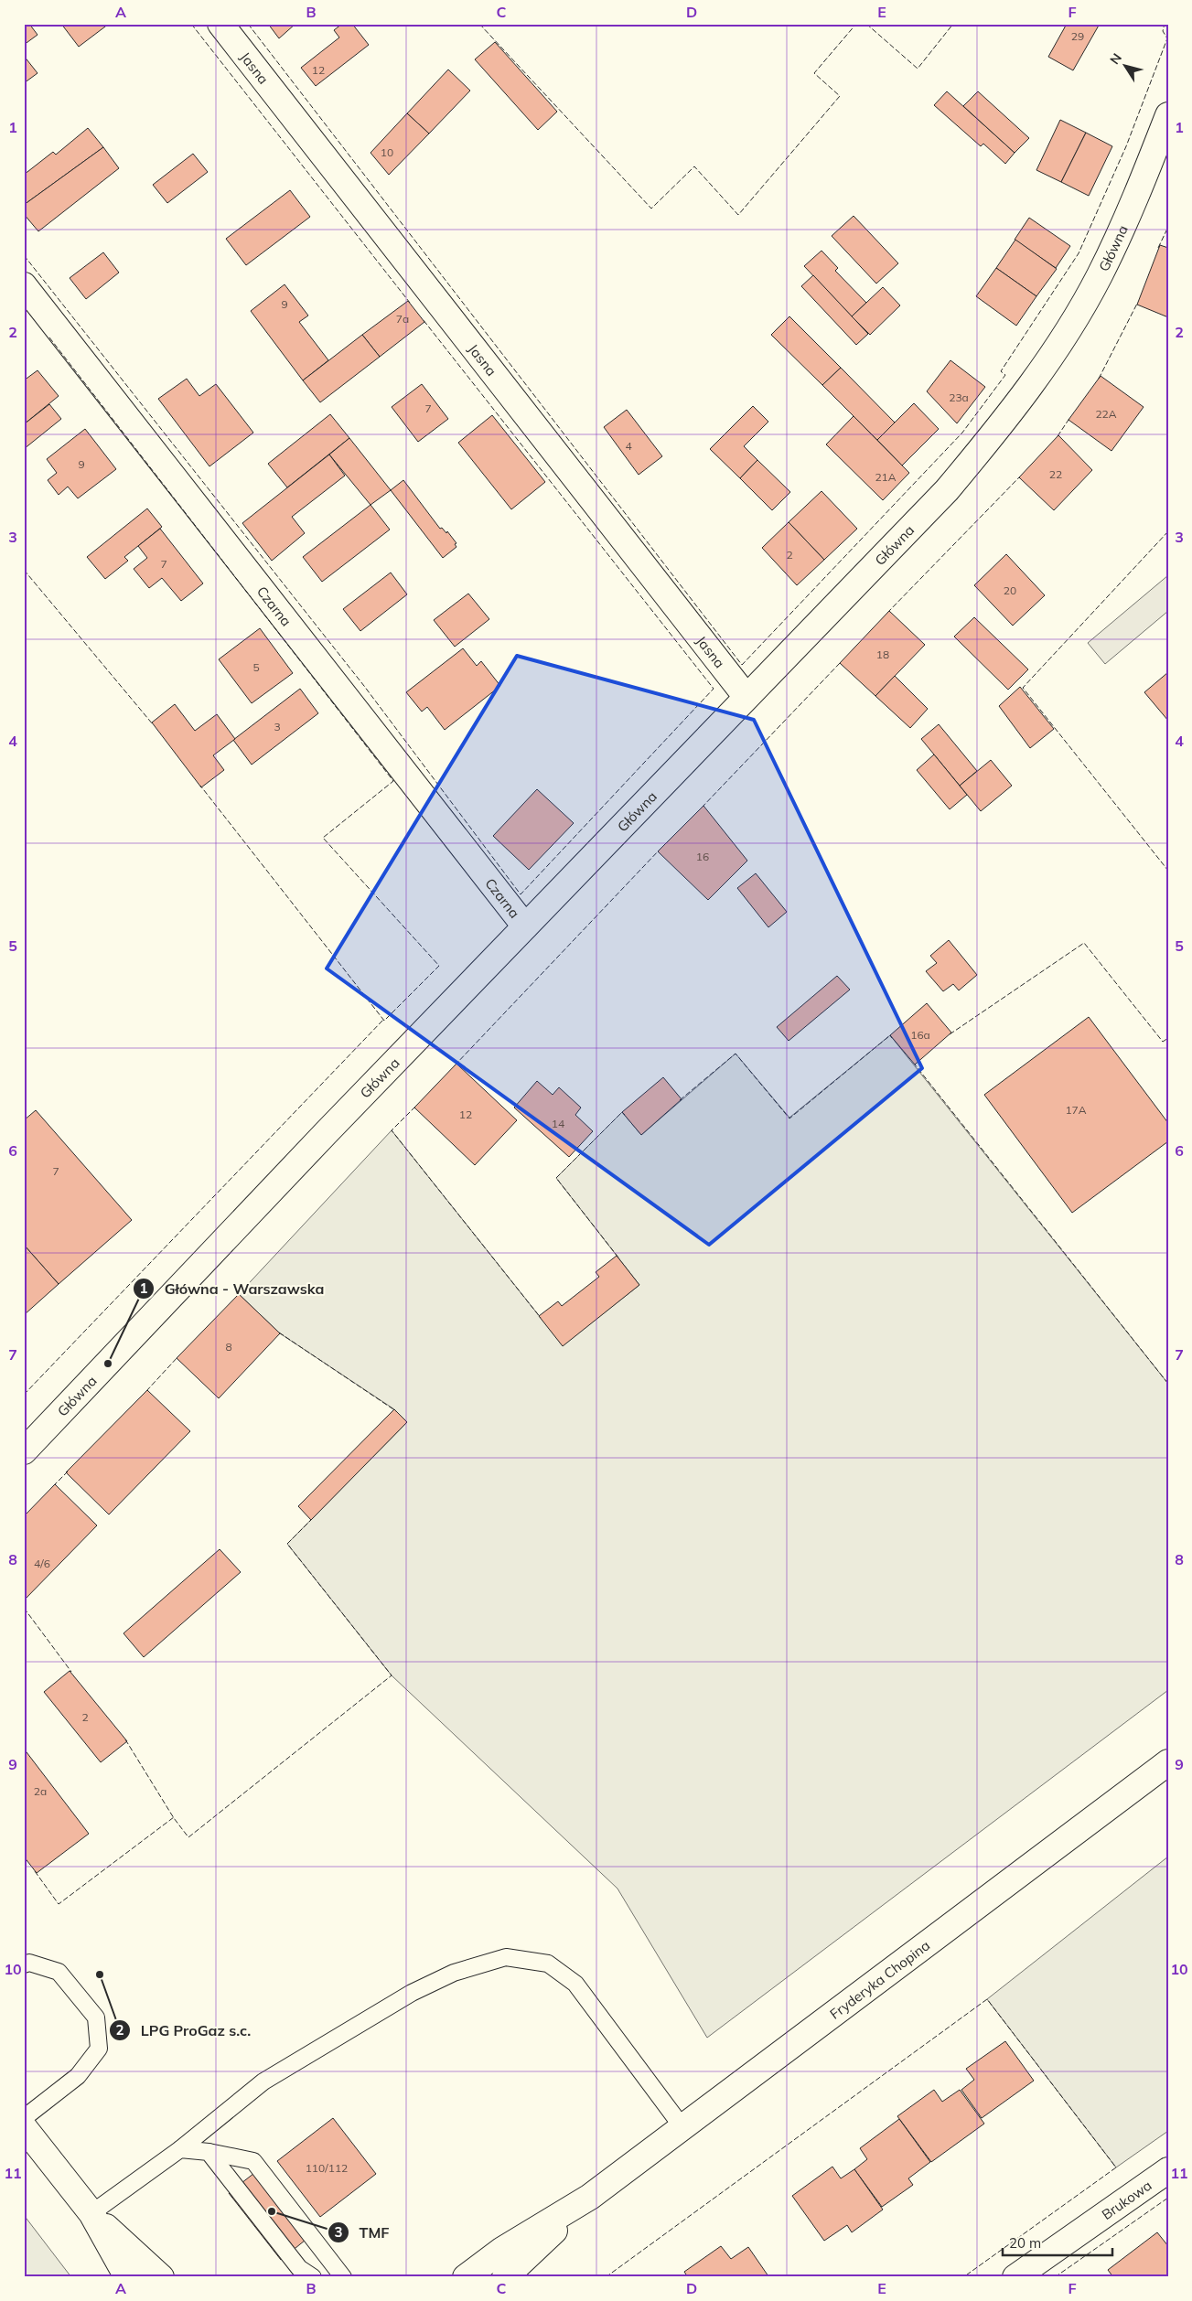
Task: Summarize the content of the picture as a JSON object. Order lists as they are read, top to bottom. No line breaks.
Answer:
{"streets":{"street":["Jasna","Główna","Czarna","Fryderyka Chopina","Brukowa"]},"crossings":[["Jasna","Główna"],["Główna","Czarna"]],"places":["Główna - Warszawska","LPG ProGaz s.c.","TMF"],"house_numbers":["29","12","10","9","7a","23a","7","22A","4","9","22","21A","2","7","20","18","5","3","16","16a","17A","12","14","7","8","4/6","2","2a","110/112"],"scale_bar":"20 m","north":"top left","grid":{"columns":["A","B","C","D","E","F"],"rows":["1","2","3","4","5","6","7","8","9","10","11"]}}
